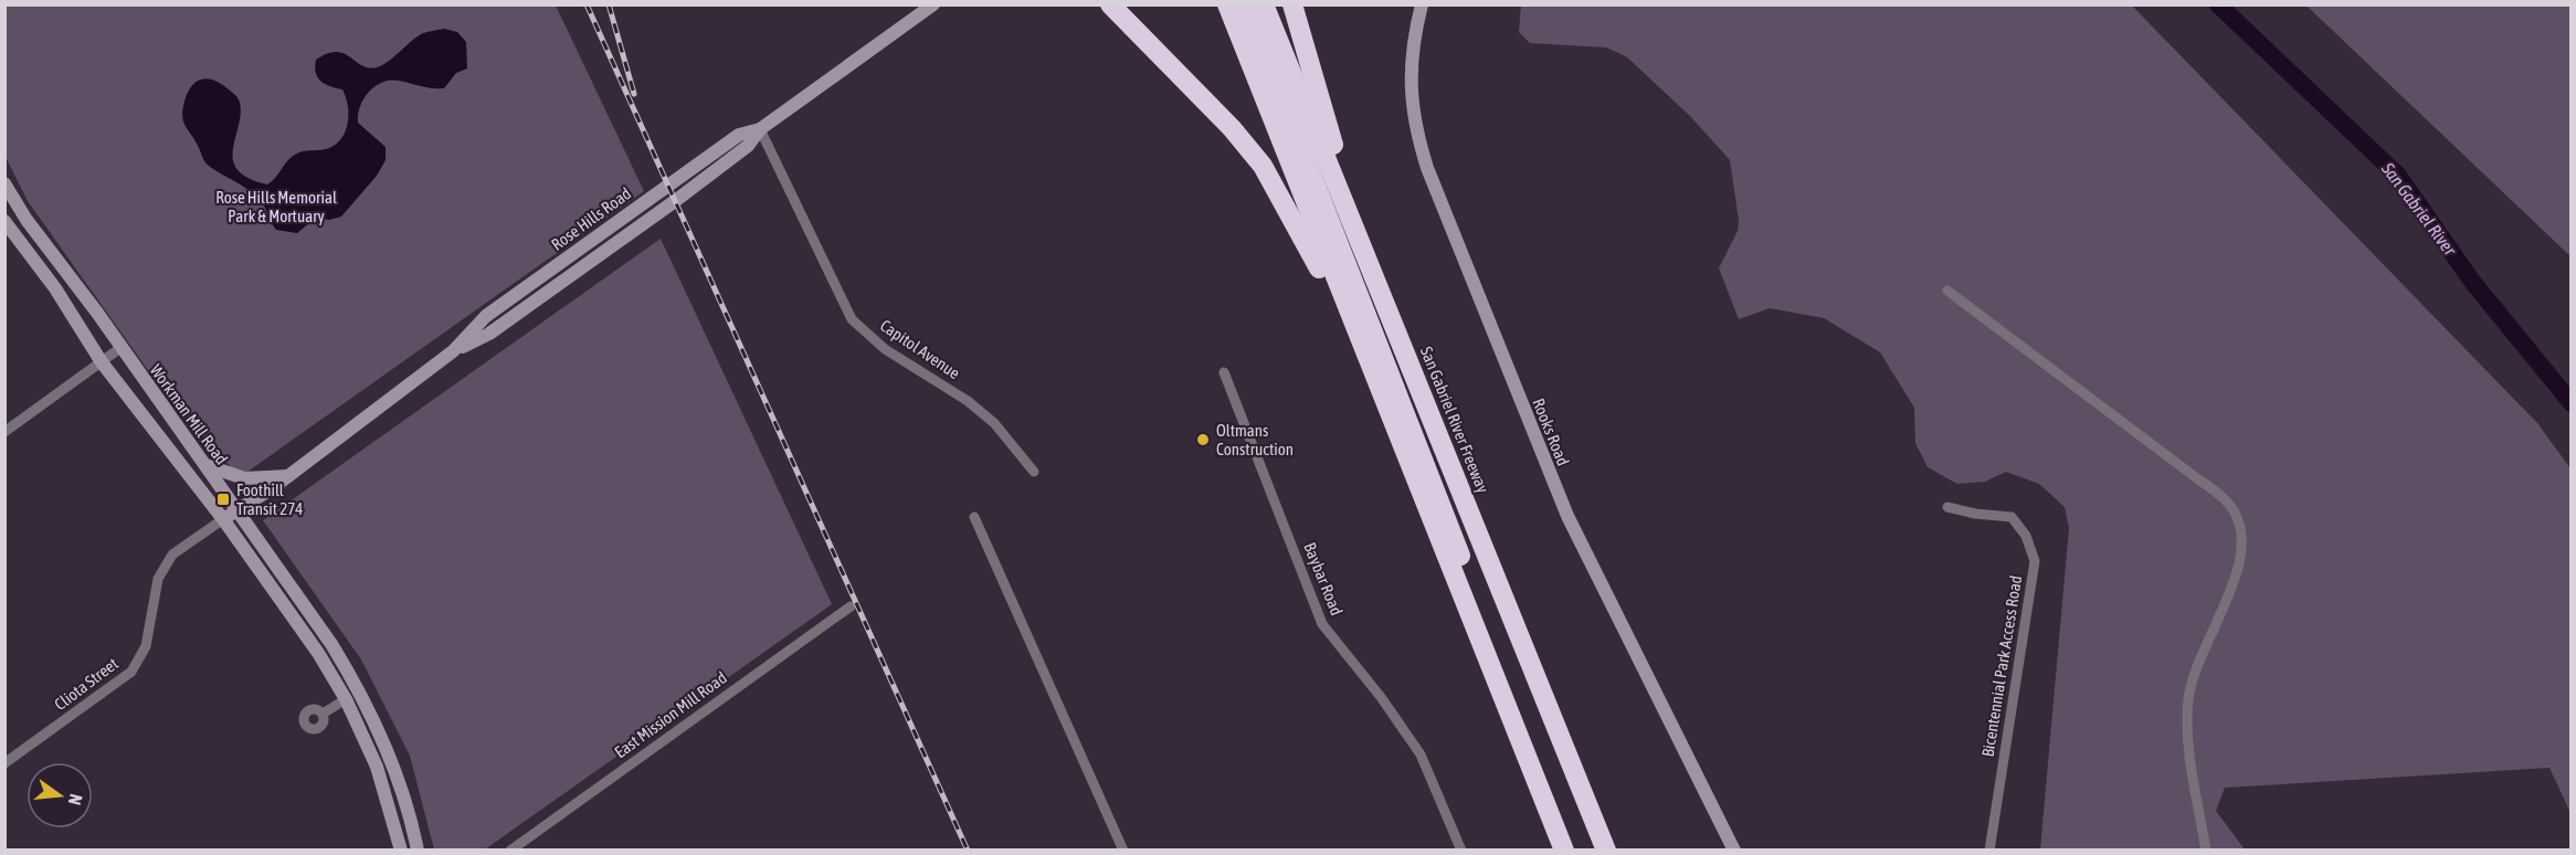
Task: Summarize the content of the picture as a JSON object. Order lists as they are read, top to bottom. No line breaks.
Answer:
{"streets":{"highway":["San Gabriel River Freeway"],"main road":["Rose Hills Road","Workman Mill Road","Rooks Road"],"street":["Capitol Avenue","Baybar Road","Bicentennial Park Access Road","Cliota Street","East Mission Mill Road"]},"crossings":[["Rose Hills Road","Capitol Avenue"],["Rose Hills Road","Workman Mill Road"],["Rose Hills Road","Cliota Street"]],"water":["San Gabriel River"],"parks":["Rose Hills Memorial Park & Mortuary"],"places":{"other":["Oltmans Construction"],"transit":["Foothill Transit 274"]},"north":"right"}
